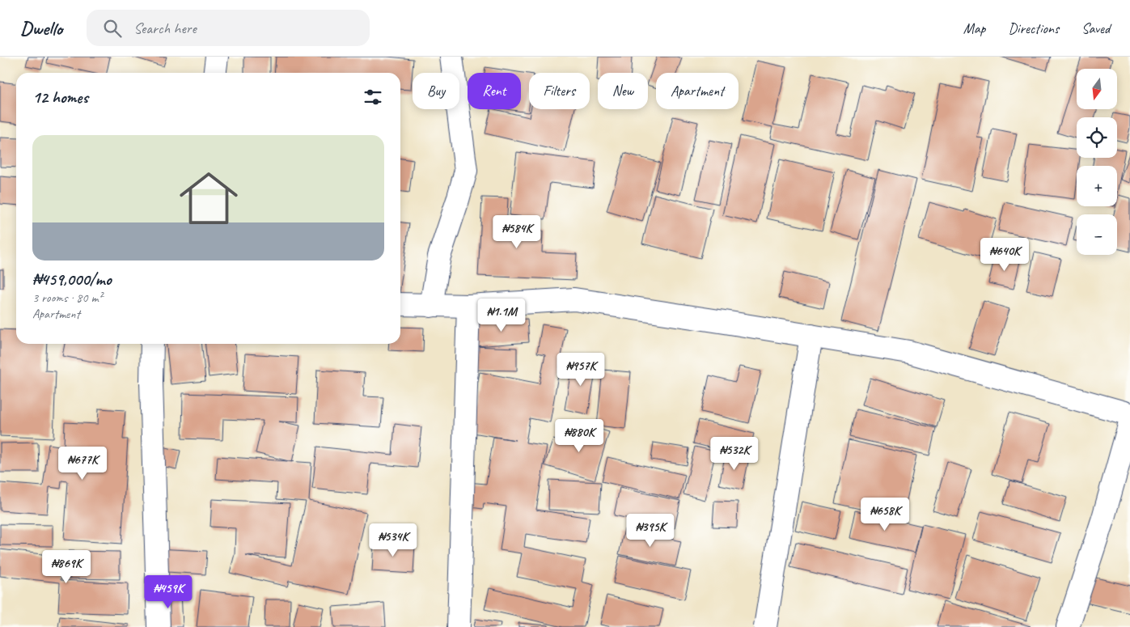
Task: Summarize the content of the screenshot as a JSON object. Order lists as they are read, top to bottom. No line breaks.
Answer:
{"north":"bottom","page":{"header":"Dwello","search":"Search here","nav":["Map","Directions","Saved"],"map_buttons":["+","−"],"chip":["Buy","Rent","Filters","New","Apartment"],"heading":"12 homes","list":[{"name":"₦459,000/mo","note":"3 rooms · 80 m² · Apartment"}],"price":["₦584K","₦640K","₦1.1M","₦957K","₦880K","₦532K","₦677K","₦658K","₦395K","₦534K","₦869K","₦459K"]}}
